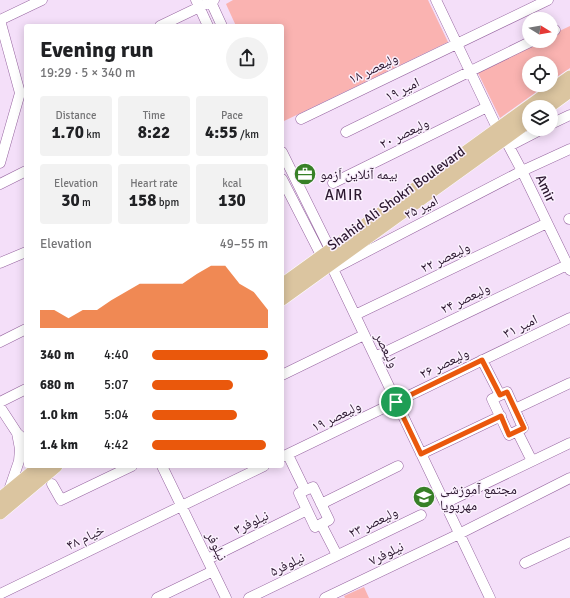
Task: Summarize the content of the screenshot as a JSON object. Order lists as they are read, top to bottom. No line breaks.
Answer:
{"streets":{"main road":["Shahid Ali Shokri Boulevard"],"street":["ولیعصر ۱۸","امیر ۱۹","ولیعصر ۲۰","Amir","امیر ۲۵","ولیعصر ۲۲","ولیعصر ۲۴","امیر ۳۱","ولیعصر","ولیعصر ۲۶","ولیعصر ۱۹","نیلوفر۳","ولیعصر ۲۳","خیام ۴۸","نیلوفر","نیلوفر۷","نیلوفر۵"]},"crossings":[["ولیعصر ۱۸","Amir"],["امیر ۱۹","Amir"],["ولیعصر ۲۰","Amir"],["Amir","Shahid Ali Shokri Boulevard"],["Amir","امیر ۲۵"],["Amir","ولیعصر ۲۲"],["Amir","ولیعصر ۲۴"],["Shahid Ali Shokri Boulevard","امیر ۲۵"],["Shahid Ali Shokri Boulevard","ولیعصر"],["امیر ۲۵","ولیعصر"],["ولیعصر ۲۲","ولیعصر"],["ولیعصر ۲۴","ولیعصر"],["امیر ۳۱","ولیعصر ۲۶"],["ولیعصر","ولیعصر ۲۶"],["ولیعصر","ولیعصر ۱۹"],["ولیعصر","نیلوفر۷"],["ولیعصر ۲۶","ولیعصر ۱۹"],["نیلوفر۳","نیلوفر"],["ولیعصر ۲۳","نیلوفر۵"],["خیام ۴۸","نیلوفر"]],"districts":["AMIR"],"places":{"office":["بیمه آنلاین اَزمو"],"school or university":["مجتمع آموزشی مهرپویا"]},"north":"right","page":{"heading":["Evening run","19:29 · 5 × 340 m"],"stats":[["Distance","1.70 km"],["Time","8:22"],["Pace","4:55 /km"],["Elevation","30 m"],["Heart rate","158 bpm"],["kcal","130"]],"chart":["Elevation","49–55 m"],"list":[{"name":"340 m","note":"4:40"},{"name":"680 m","note":"5:07"},{"name":"1.0 km","note":"5:04"},{"name":"1.4 km","note":"4:42"}]}}
